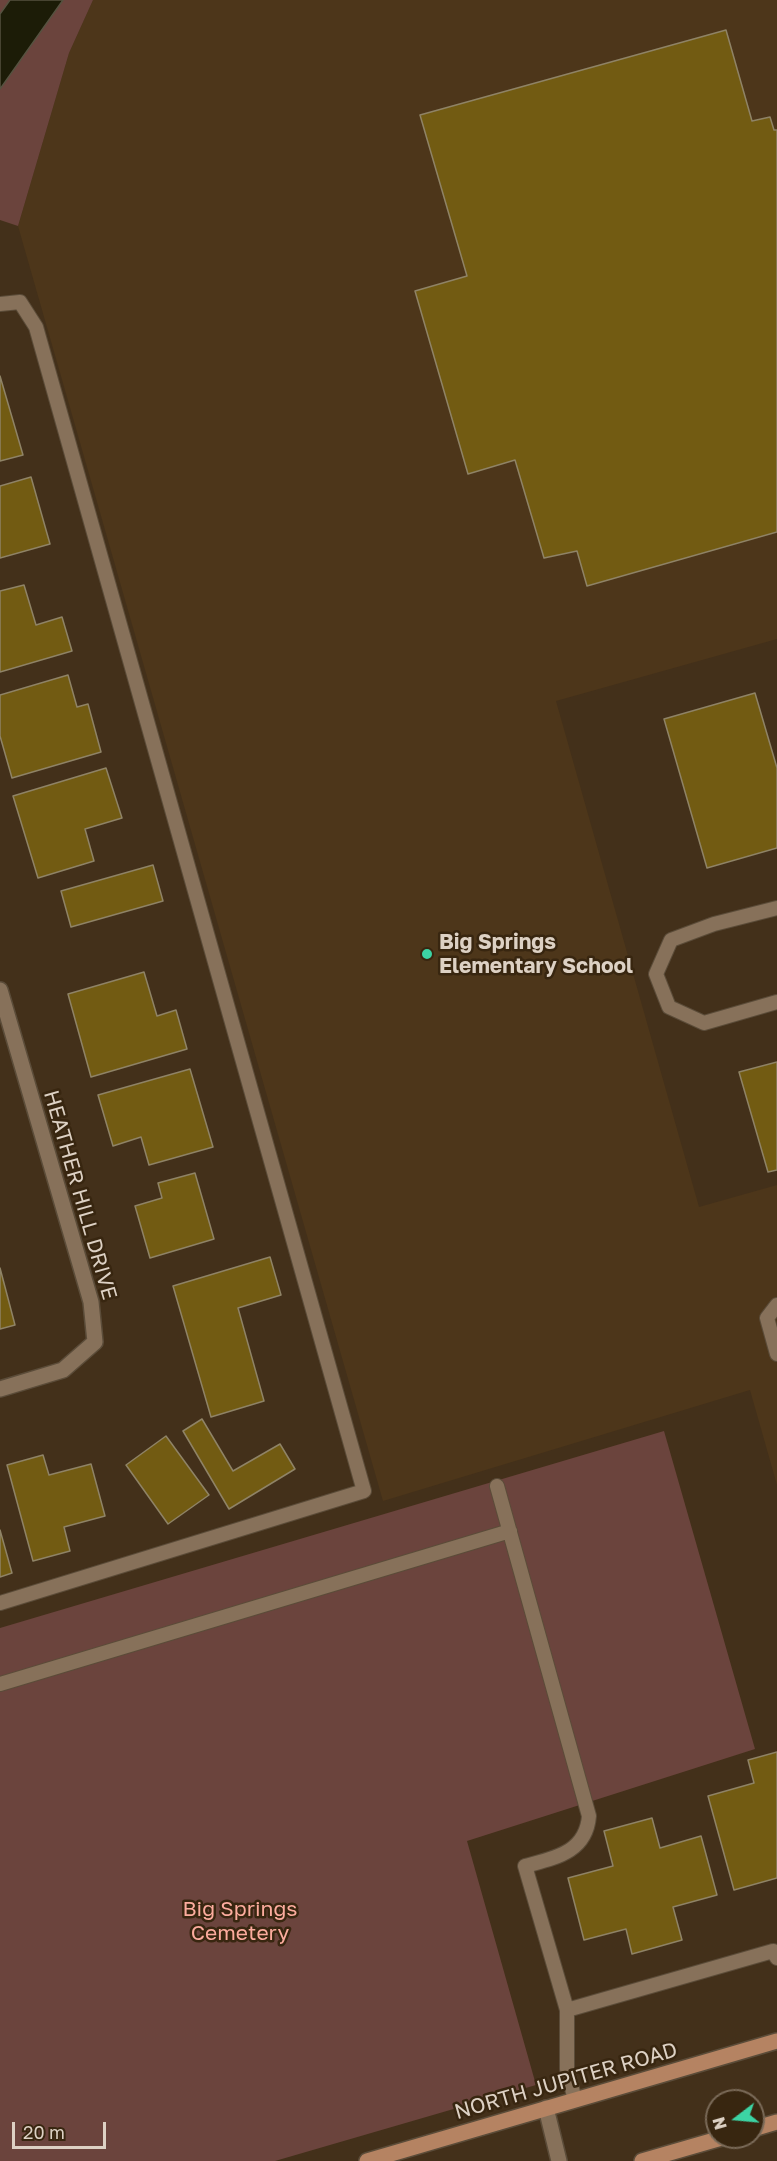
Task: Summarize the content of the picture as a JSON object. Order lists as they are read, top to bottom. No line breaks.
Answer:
{"streets":{"main road":["NORTH JUPITER ROAD"],"street":["HEATHER HILL DRIVE"]},"parks":["Big Springs Cemetery"],"places":["Big Springs Elementary School"],"scale_bar":"20 m","north":"left"}
